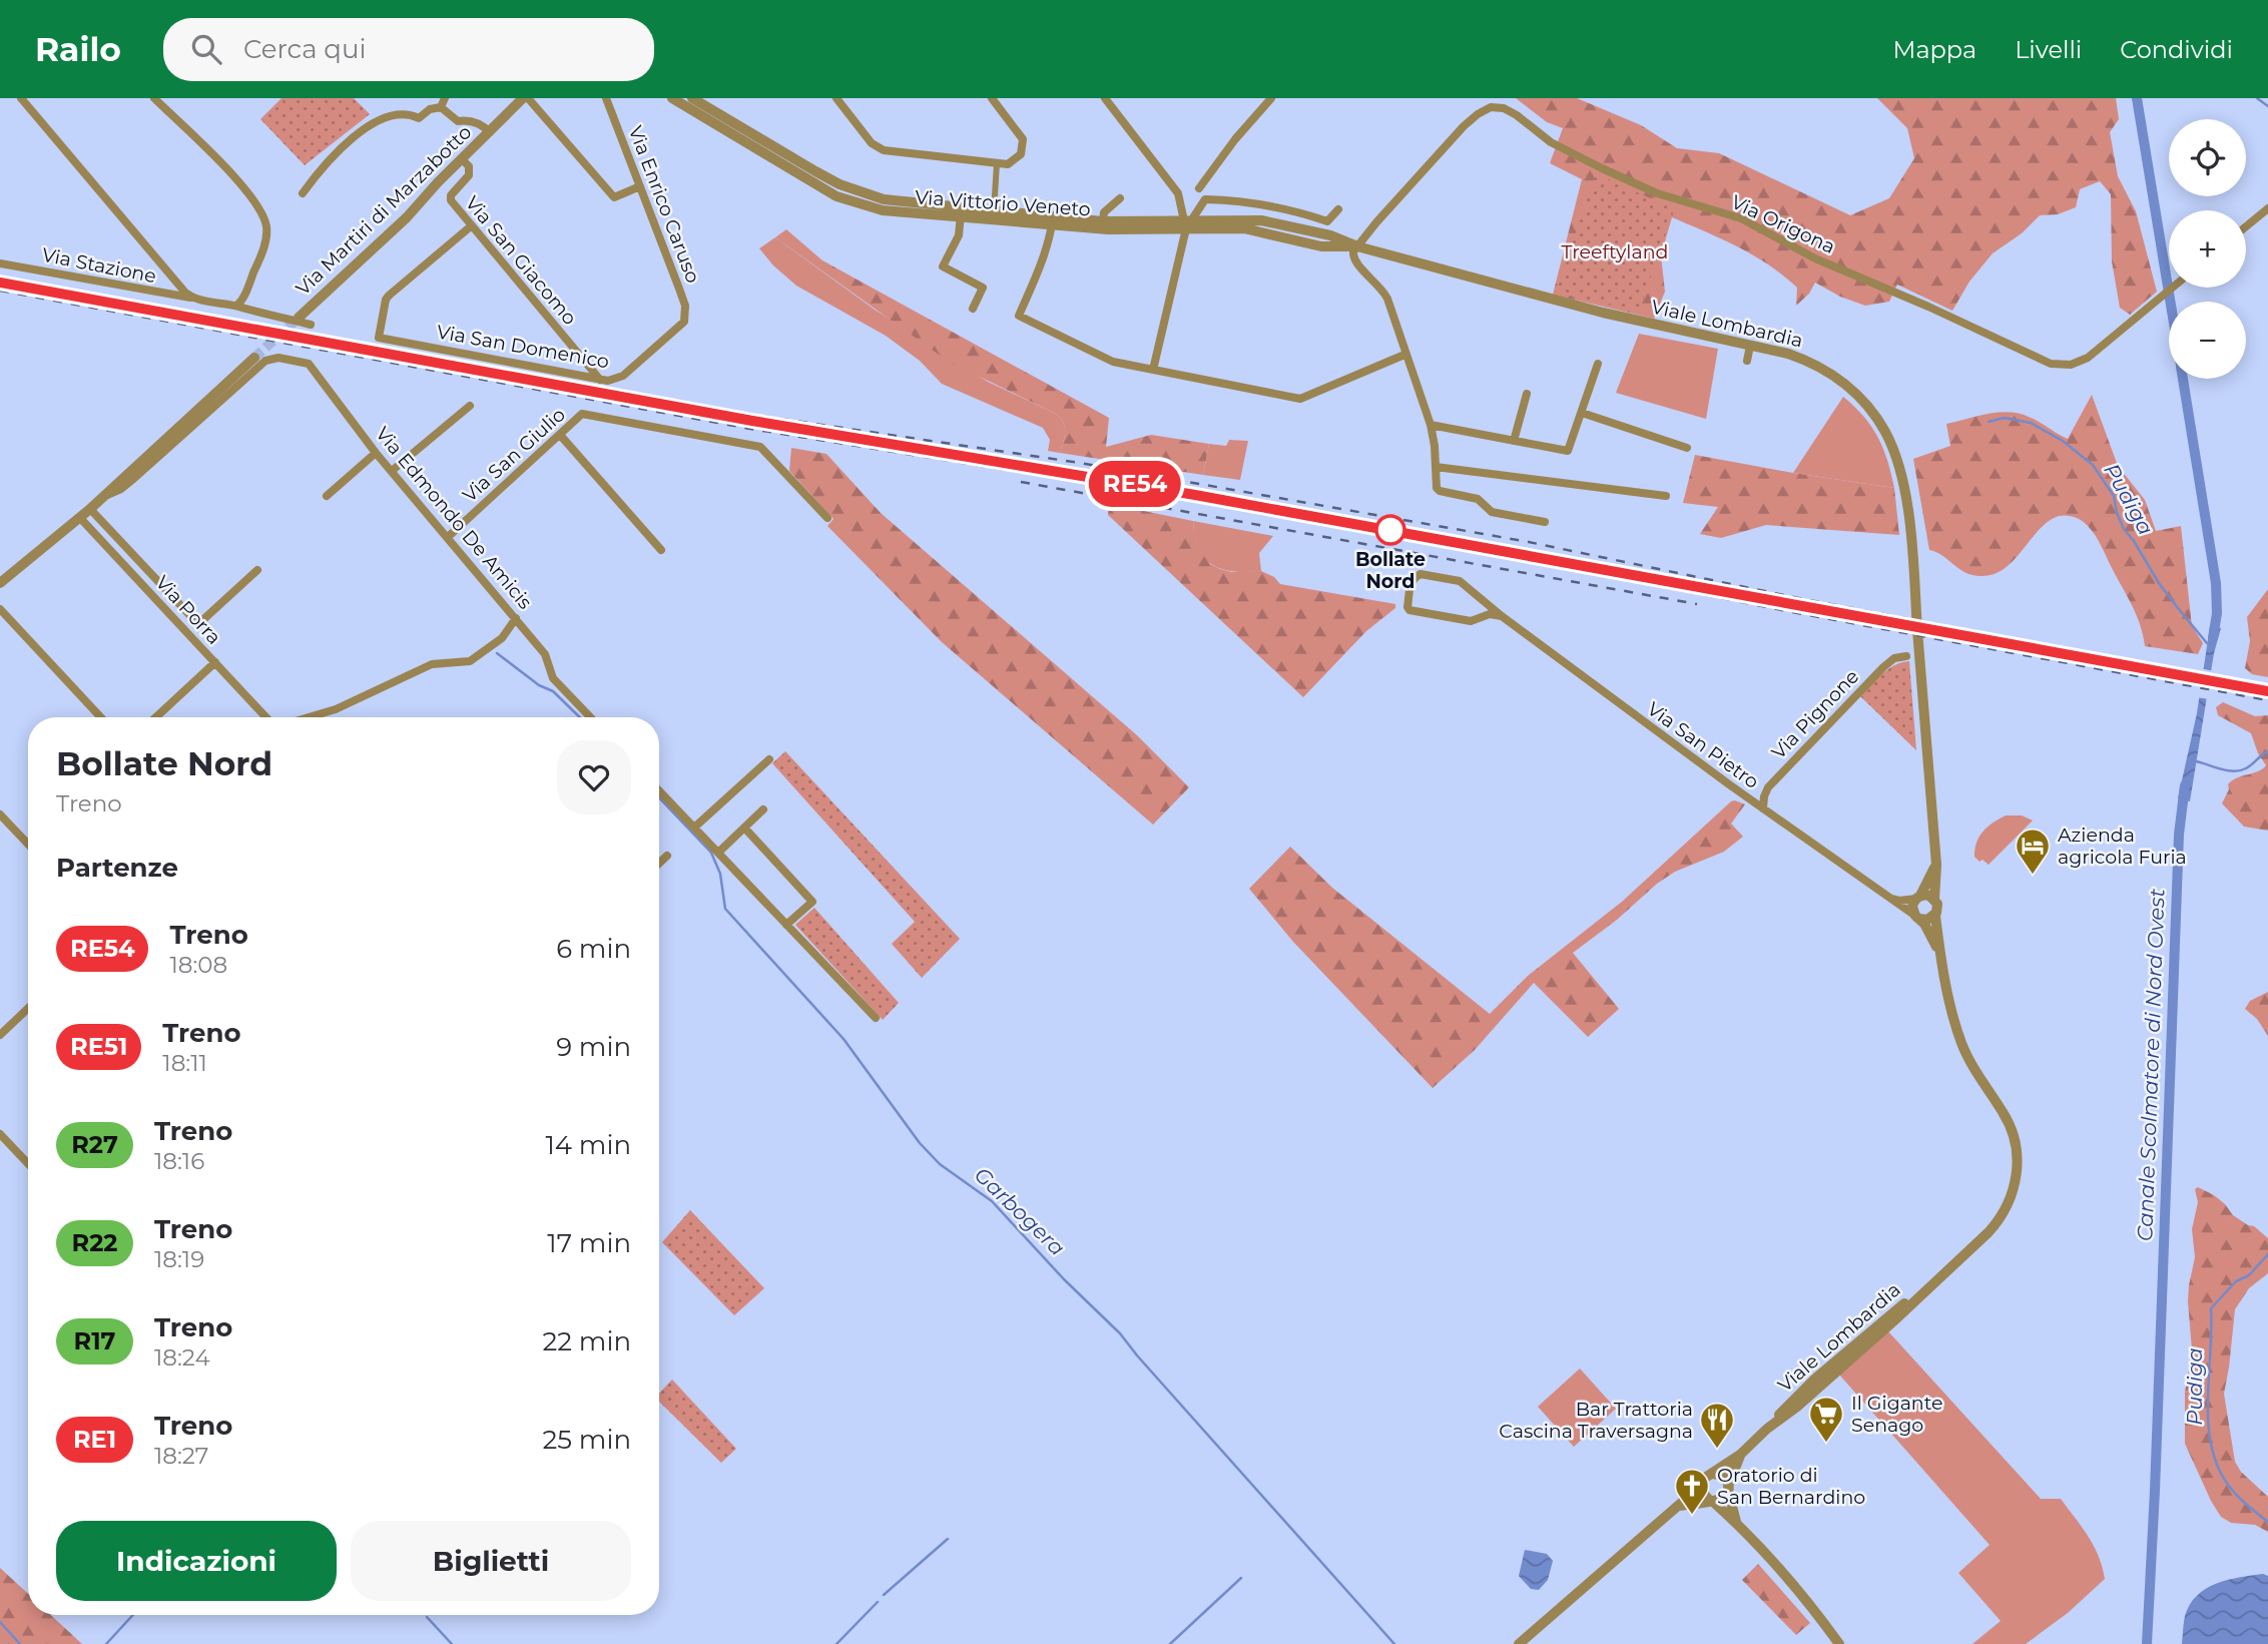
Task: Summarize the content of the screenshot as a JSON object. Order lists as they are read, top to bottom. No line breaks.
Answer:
{"streets":{"street":["Via Vittorio Veneto","Via Enrico Caruso","Via Martiri di Marzabotto","Via Origona","Via San Giacomo","Via Stazione","Viale Lombardia","Via San Domenico","Via San Giulio","Via Edmondo De Amicis","Via Porra","Via Pignone","Via San Pietro"]},"crossings":[["Via Vittorio Veneto","Via Origona"],["Via Vittorio Veneto","Viale Lombardia"],["Via Enrico Caruso","Via San Domenico"],["Via Martiri di Marzabotto","Via San Giacomo"],["Via Origona","Viale Lombardia"],["Via San Giacomo","Via San Domenico"],["Viale Lombardia","Via San Pietro"],["Via San Giulio","Via Edmondo De Amicis"],["Via Pignone","Via San Pietro"]],"water":["Pudiga","Canale Scolmatore di Nord Ovest","Garbogera"],"parks":["Treeftyland"],"places":{"other":["Bollate Nord"],"hotel":["Azienda agricola Furia"],"supermarket":["Il Gigante Senago"],"restaurant":["Bar Trattoria Cascina Traversagna"],"church":["Oratorio di San Bernardino"]},"page":{"header":"Railo","search":"Cerca qui","nav":["Mappa","Livelli","Condividi"],"on_map":"RE54","map_buttons":["+","−"],"heading":[["Bollate Nord","Treno"],"Partenze"],"list":[{"mark":"RE54","name":"Treno","note":"18:08","value":"6 min"},{"mark":"RE51","name":"Treno","note":"18:11","value":"9 min"},{"mark":"R27","name":"Treno","note":"18:16","value":"14 min"},{"mark":"R22","name":"Treno","note":"18:19","value":"17 min"},{"mark":"R17","name":"Treno","note":"18:24","value":"22 min"},{"mark":"RE1","name":"Treno","note":"18:27","value":"25 min"}],"buttons":["Indicazioni","Biglietti"]}}
